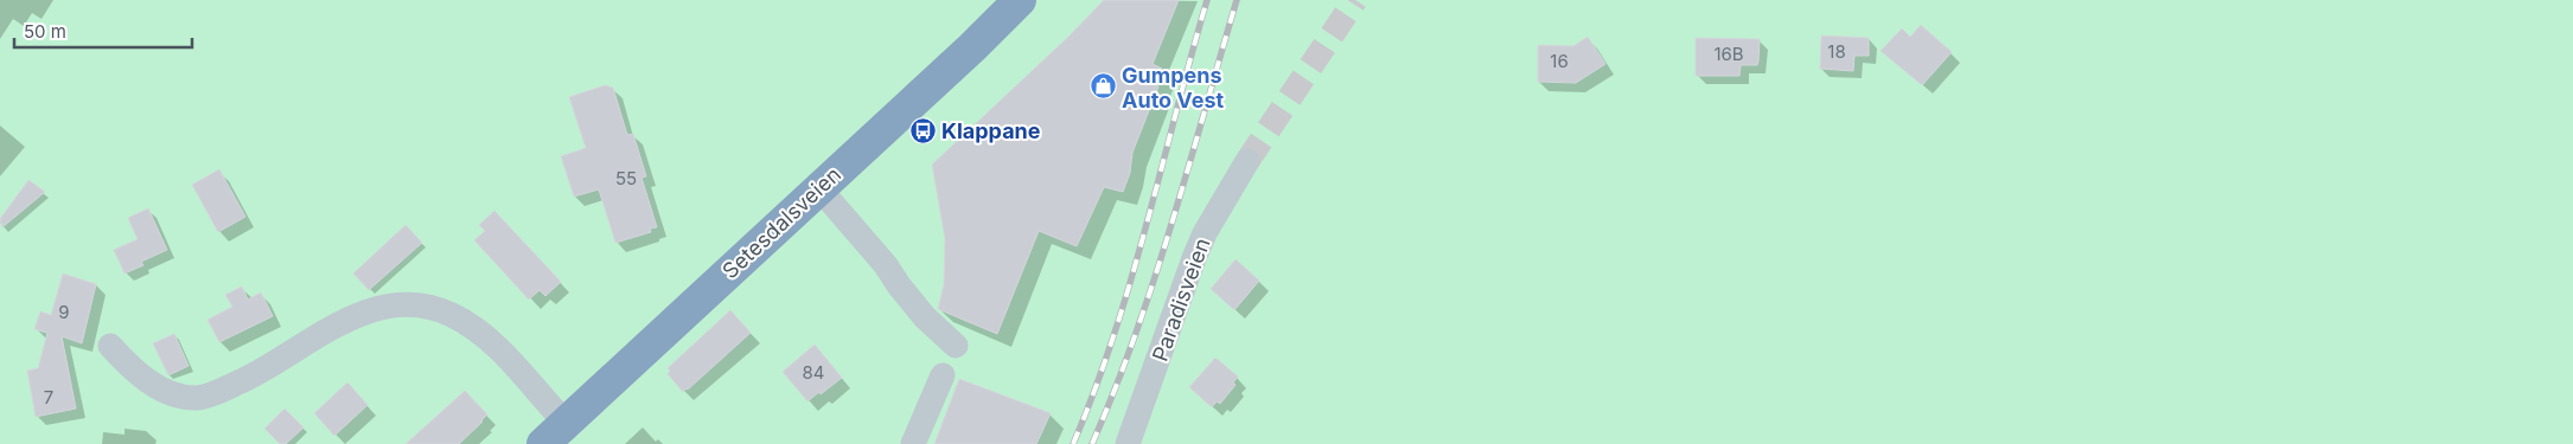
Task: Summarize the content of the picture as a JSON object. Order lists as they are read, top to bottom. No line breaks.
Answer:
{"streets":{"highway":["Setesdalsveien"],"street":["Paradisveien"]},"places":{"shop":["Gumpens Auto Vest"],"bus stop":["Klappane"]},"house_numbers":["18","16B","16","55","9","84","7"],"scale_bar":"50 m"}
